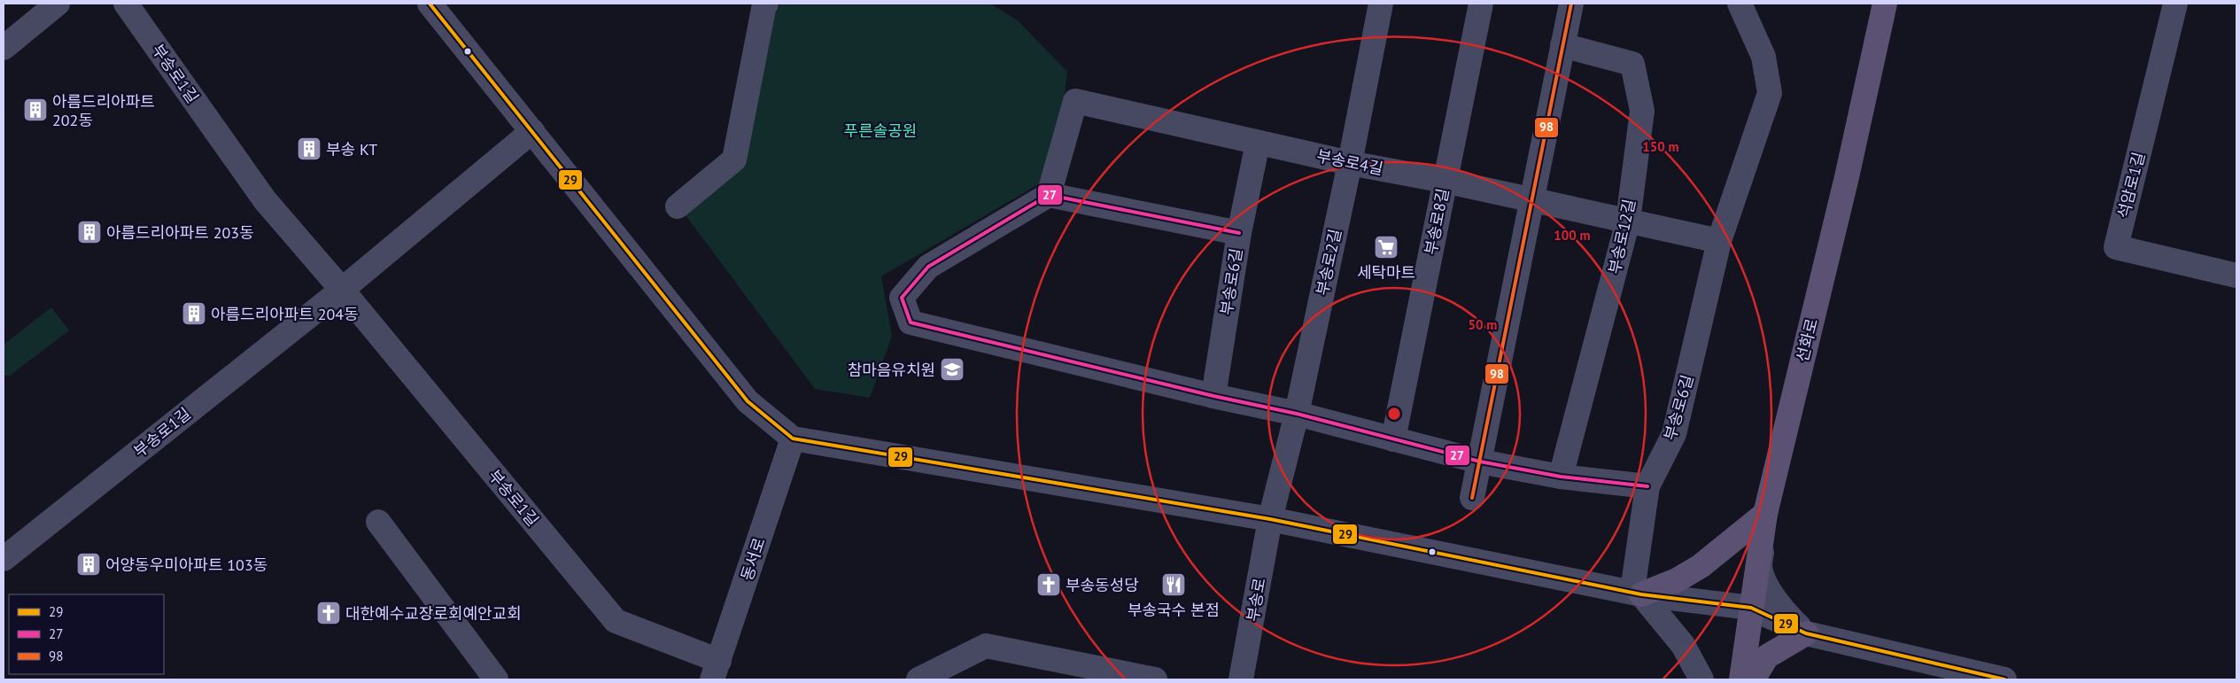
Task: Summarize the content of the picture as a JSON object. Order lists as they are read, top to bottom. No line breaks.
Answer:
{"streets":{"main road":["선화로"],"street":["부송로1길","부송로4길","석암로1길","부송로8길","부송로12길","부송로2길","부송로6길","동서로","부송로"]},"crossings":[["부송로1길","동서로"],["부송로4길","부송로8길"],["부송로4길","부송로12길"],["부송로4길","부송로2길"],["부송로4길","부송로6길"],["부송로2길","부송로"]],"parks":["푸른솔공원"],"places":{"building":["아름드리아파트 202동","부송 KT","아름드리아파트 203동","아름드리아파트 204동","어양동우미아파트 103동"],"supermarket":["세탁마트"],"school or university":["참마음유치원"],"church":["부송동성당","대한예수교장로회예안교회"],"restaurant":["부송국수 본점"]},"lines":["transit line 29","transit line 98","transit line 27"],"legend":["29","27","98"],"rings":["150 m","100 m","50 m"]}
